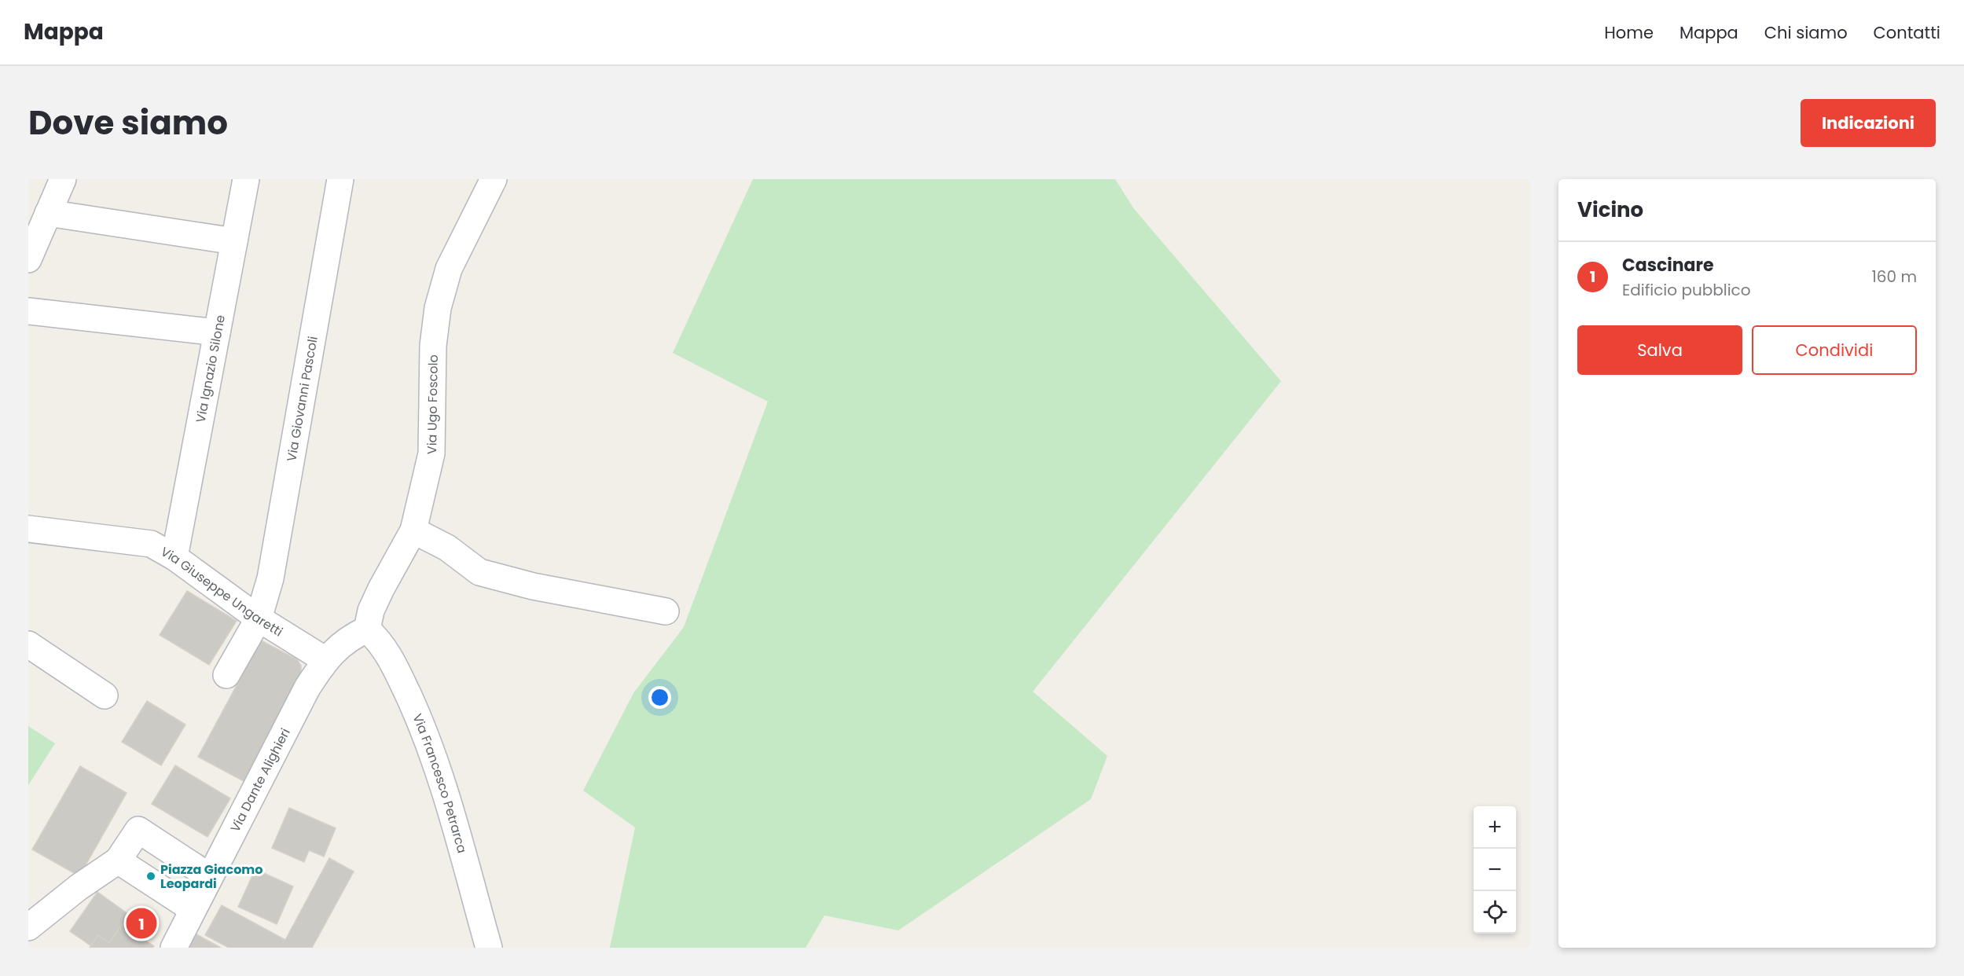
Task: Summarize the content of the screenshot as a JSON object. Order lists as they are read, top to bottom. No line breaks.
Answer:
{"streets":{"street":["Via Ignazio Silone","Via Giovanni Pascoli","Via Ugo Foscolo","Via Giuseppe Ungaretti","Via Dante Alighieri","Via Francesco Petrarca"]},"crossings":[["Via Ignazio Silone","Via Giuseppe Ungaretti"],["Via Giovanni Pascoli","Via Giuseppe Ungaretti"],["Via Ugo Foscolo","Via Dante Alighieri"],["Via Ugo Foscolo","Via Francesco Petrarca"],["Via Giuseppe Ungaretti","Via Dante Alighieri"],["Via Dante Alighieri","Via Francesco Petrarca"]],"places":["Piazza Giacomo Leopardi"],"page":{"header":"Mappa","nav":["Home","Mappa","Chi siamo","Contatti"],"title":"Dove siamo","buttons":["Indicazioni",["Salva","Condividi"]],"heading":"Vicino","list":[{"mark":"1","name":"Cascinare","note":"Edificio pubblico","value":"160 m"}],"map_buttons":["+","−"],"pins":"1"}}
